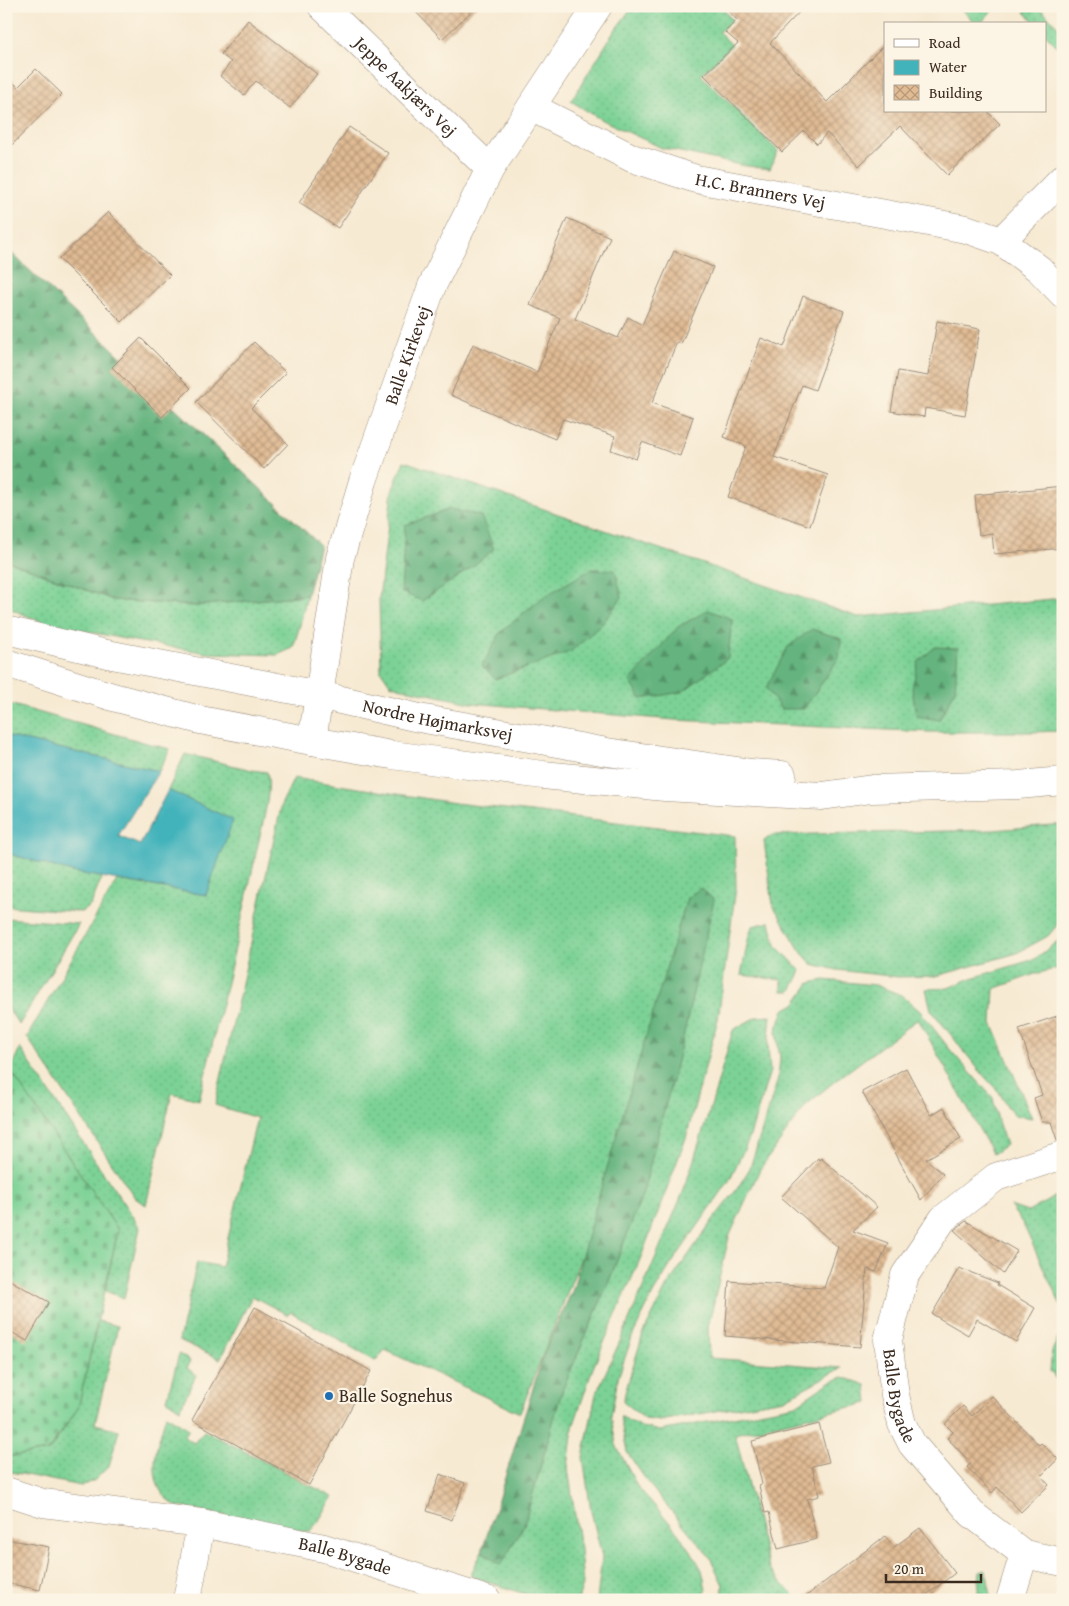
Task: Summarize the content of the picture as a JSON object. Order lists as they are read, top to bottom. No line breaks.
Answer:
{"streets":{"street":["Jeppe Aakjærs Vej","H.C. Branners Vej","Balle Kirkevej","Nordre Højmarksvej","Balle Bygade"]},"crossings":[["Jeppe Aakjærs Vej","Balle Kirkevej"],["H.C. Branners Vej","Balle Kirkevej"],["Balle Kirkevej","Nordre Højmarksvej"]],"places":["Balle Sognehus"],"legend":["Road","Water","Building"],"scale_bar":"20 m"}
